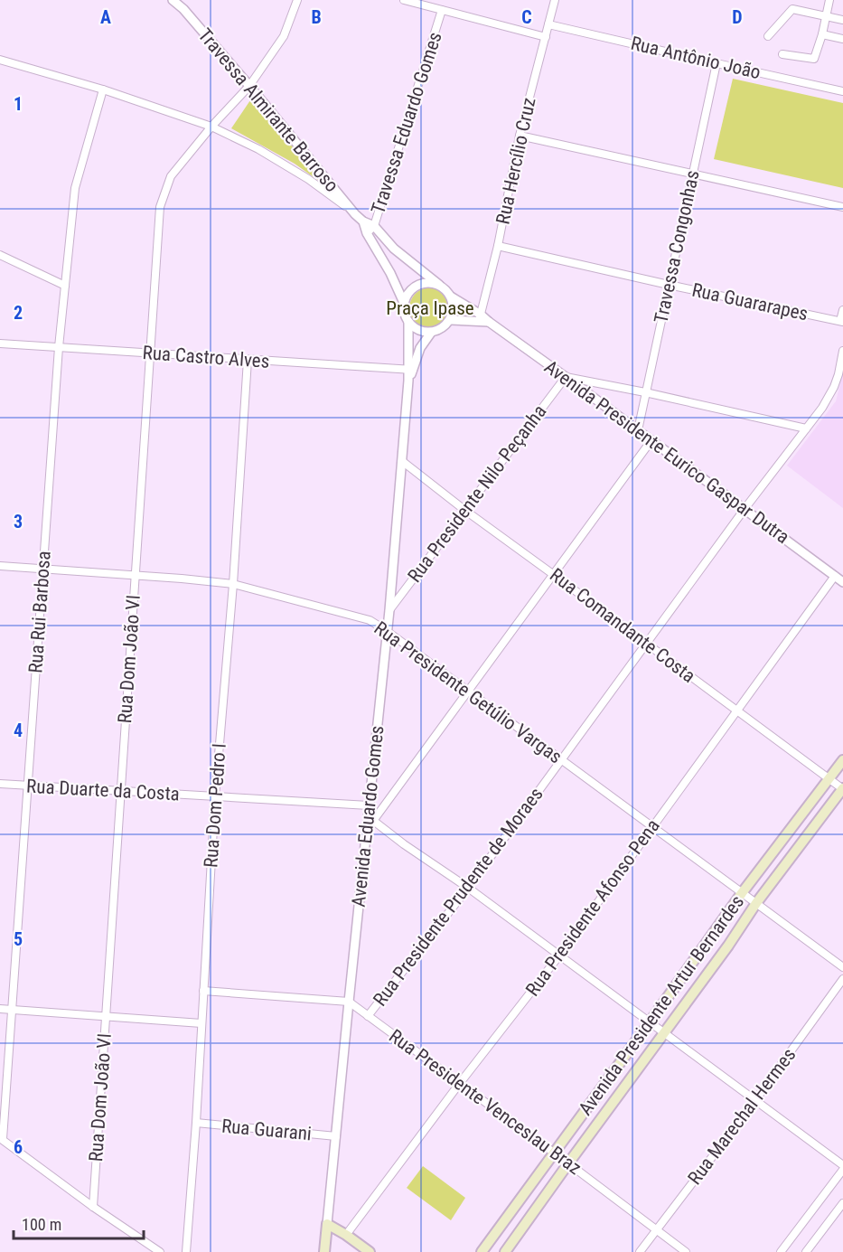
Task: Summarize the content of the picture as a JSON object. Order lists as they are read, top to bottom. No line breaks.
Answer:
{"streets":{"main road":["Avenida Eduardo Gomes","Avenida Presidente Artur Bernardes"],"street":["Rua Antônio João","Travessa Almirante Barroso","Travessa Eduardo Gomes","Rua Hercílio Cruz","Travessa Congonhas","Rua Guararapes","Rua Castro Alves","Avenida Presidente Eurico Gaspar Dutra","Rua Presidente Nilo Peçanha","Rua Rui Barbosa","Rua Comandante Costa","Rua Dom João VI","Rua Presidente Getúlio Vargas","Rua Duarte da Costa","Rua Dom Pedro I","Rua Presidente Prudente de Moraes","Rua Presidente Afonso Pena","Rua Presidente Venceslau Braz","Rua Marechal Hermes","Rua Guarani"]},"crossings":[["Rua Antônio João","Rua Hercílio Cruz"],["Rua Antônio João","Travessa Congonhas"],["Travessa Almirante Barroso","Travessa Eduardo Gomes"],["Travessa Almirante Barroso","Rua Dom João VI"],["Rua Hercílio Cruz","Rua Guararapes"],["Rua Hercílio Cruz","Avenida Presidente Eurico Gaspar Dutra"],["Travessa Congonhas","Rua Guararapes"],["Travessa Congonhas","Avenida Presidente Eurico Gaspar Dutra"],["Rua Castro Alves","Rua Rui Barbosa"],["Rua Castro Alves","Rua Dom João VI"],["Rua Castro Alves","Rua Dom Pedro I"],["Rua Castro Alves","Avenida Eduardo Gomes"],["Avenida Presidente Eurico Gaspar Dutra","Rua Presidente Nilo Peçanha"],["Avenida Presidente Eurico Gaspar Dutra","Avenida Eduardo Gomes"],["Avenida Presidente Eurico Gaspar Dutra","Rua Presidente Prudente de Moraes"],["Avenida Presidente Eurico Gaspar Dutra","Rua Presidente Afonso Pena"],["Rua Presidente Nilo Peçanha","Rua Comandante Costa"],["Rua Presidente Nilo Peçanha","Avenida Eduardo Gomes"],["Rua Rui Barbosa","Rua Presidente Getúlio Vargas"],["Rua Rui Barbosa","Rua Duarte da Costa"],["Rua Comandante Costa","Avenida Eduardo Gomes"],["Rua Comandante Costa","Rua Presidente Prudente de Moraes"],["Rua Comandante Costa","Rua Presidente Afonso Pena"],["Rua Comandante Costa","Avenida Presidente Artur Bernardes"],["Rua Dom João VI","Rua Presidente Getúlio Vargas"],["Rua Dom João VI","Rua Duarte da Costa"],["Rua Presidente Getúlio Vargas","Rua Dom Pedro I"],["Rua Presidente Getúlio Vargas","Avenida Eduardo Gomes"],["Rua Presidente Getúlio Vargas","Rua Presidente Prudente de Moraes"],["Rua Presidente Getúlio Vargas","Rua Presidente Afonso Pena"],["Rua Presidente Getúlio Vargas","Avenida Presidente Artur Bernardes"],["Rua Duarte da Costa","Rua Dom Pedro I"],["Rua Duarte da Costa","Avenida Eduardo Gomes"],["Rua Dom Pedro I","Rua Guarani"],["Avenida Eduardo Gomes","Rua Presidente Venceslau Braz"],["Avenida Eduardo Gomes","Rua Guarani"],["Rua Presidente Prudente de Moraes","Rua Presidente Venceslau Braz"],["Rua Presidente Afonso Pena","Rua Presidente Venceslau Braz"],["Avenida Presidente Artur Bernardes","Rua Presidente Venceslau Braz"],["Rua Presidente Venceslau Braz","Rua Marechal Hermes"]],"parks":["Praça Ipase"],"scale_bar":"100 m","grid":{"columns":["A","B","C","D"],"rows":["1","2","3","4","5","6"]}}
